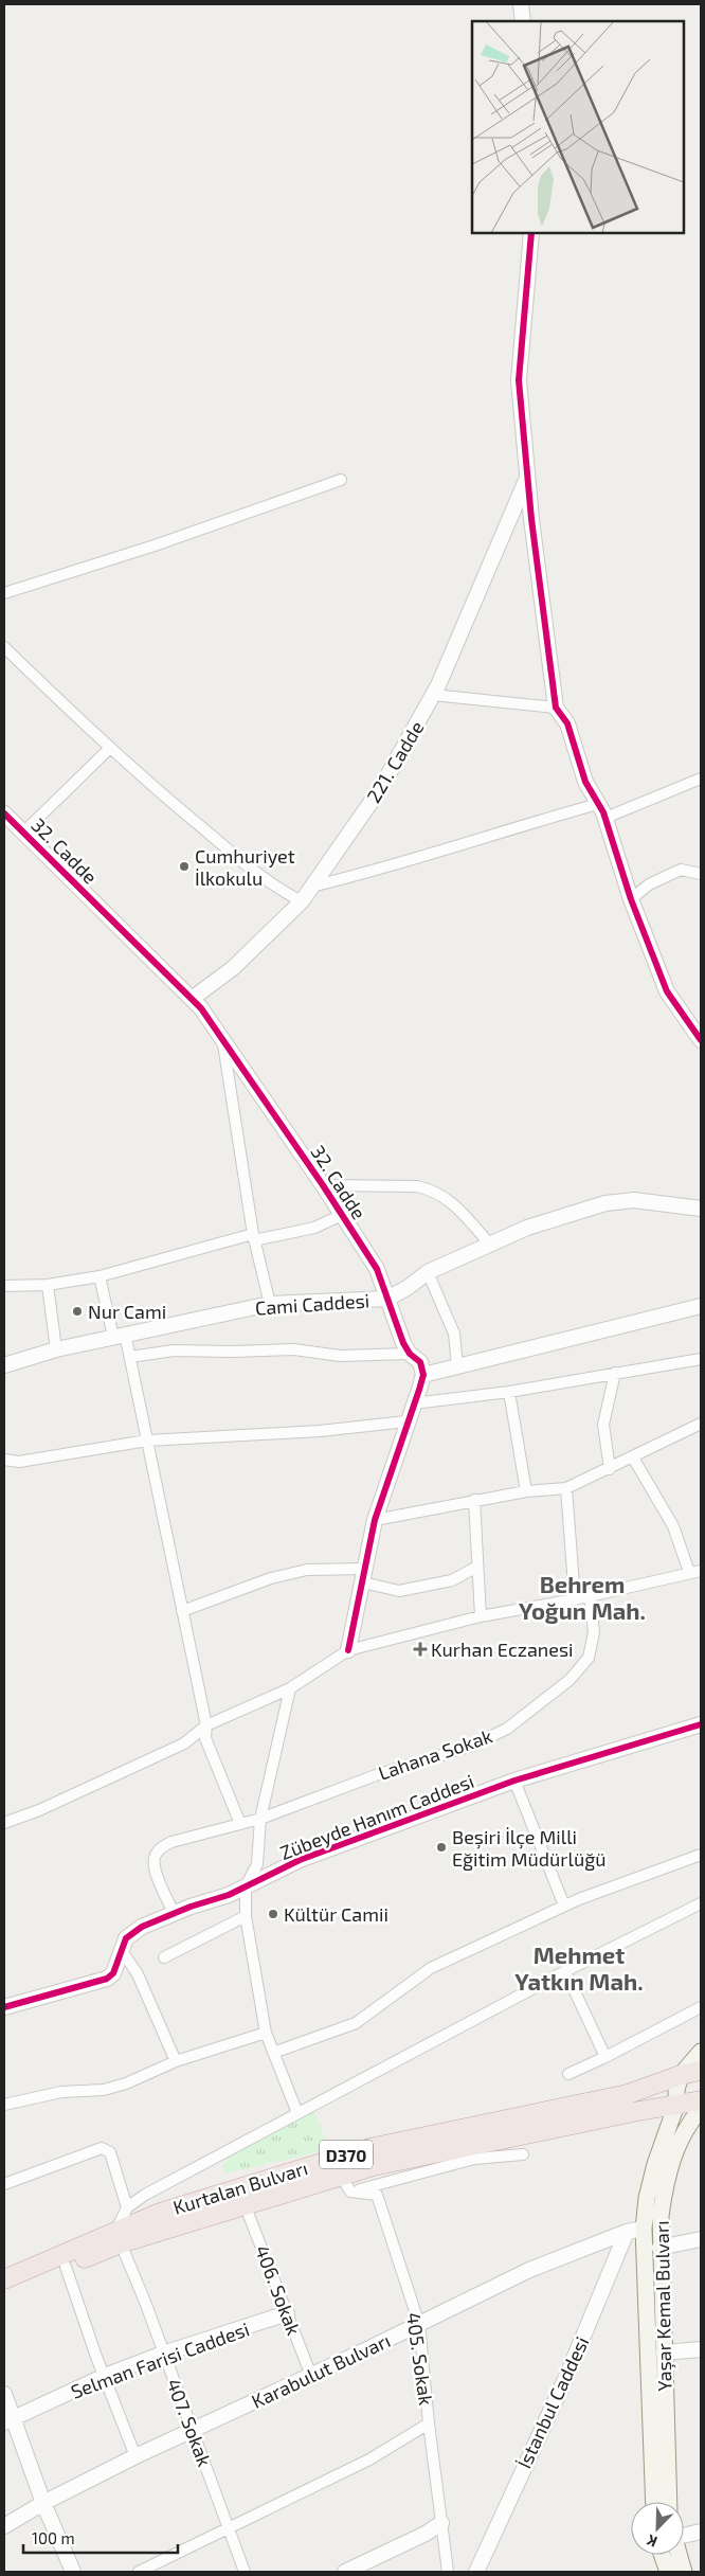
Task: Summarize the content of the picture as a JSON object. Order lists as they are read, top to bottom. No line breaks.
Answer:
{"streets":{"highway":["D370","Kurtalan Bulvarı"],"main road":["Yaşar Kemal Bulvarı"],"street":["221. Cadde","32. Cadde","Cami Caddesi","Lahana Sokak","Zübeyde Hanım Caddesi","406. Sokak","405. Sokak","Selman Farisi Caddesi","Karabulut Bulvarı","İstanbul Caddesi","407. Sokak"]},"crossings":[["221. Cadde","32. Cadde"],["32. Cadde","Cami Caddesi"],["Lahana Sokak","Zübeyde Hanım Caddesi"],["Kurtalan Bulvarı","406. Sokak"],["Kurtalan Bulvarı","Yaşar Kemal Bulvarı"],["Kurtalan Bulvarı","405. Sokak"],["Kurtalan Bulvarı","407. Sokak"],["406. Sokak","Selman Farisi Caddesi"],["406. Sokak","Karabulut Bulvarı"],["Yaşar Kemal Bulvarı","Karabulut Bulvarı"],["405. Sokak","Karabulut Bulvarı"],["Selman Farisi Caddesi","407. Sokak"],["Karabulut Bulvarı","İstanbul Caddesi"],["Karabulut Bulvarı","407. Sokak"]],"districts":["Behrem Yoğun Mah.","Mehmet Yatkın Mah."],"places":{"other":["Cumhuriyet İlkokulu","Nur Cami","Beşiri İlçe Milli Eğitim Müdürlüğü","Kültür Camii"],"health":["Kurhan Eczanesi"]},"scale_bar":"100 m","north":"bottom left"}
